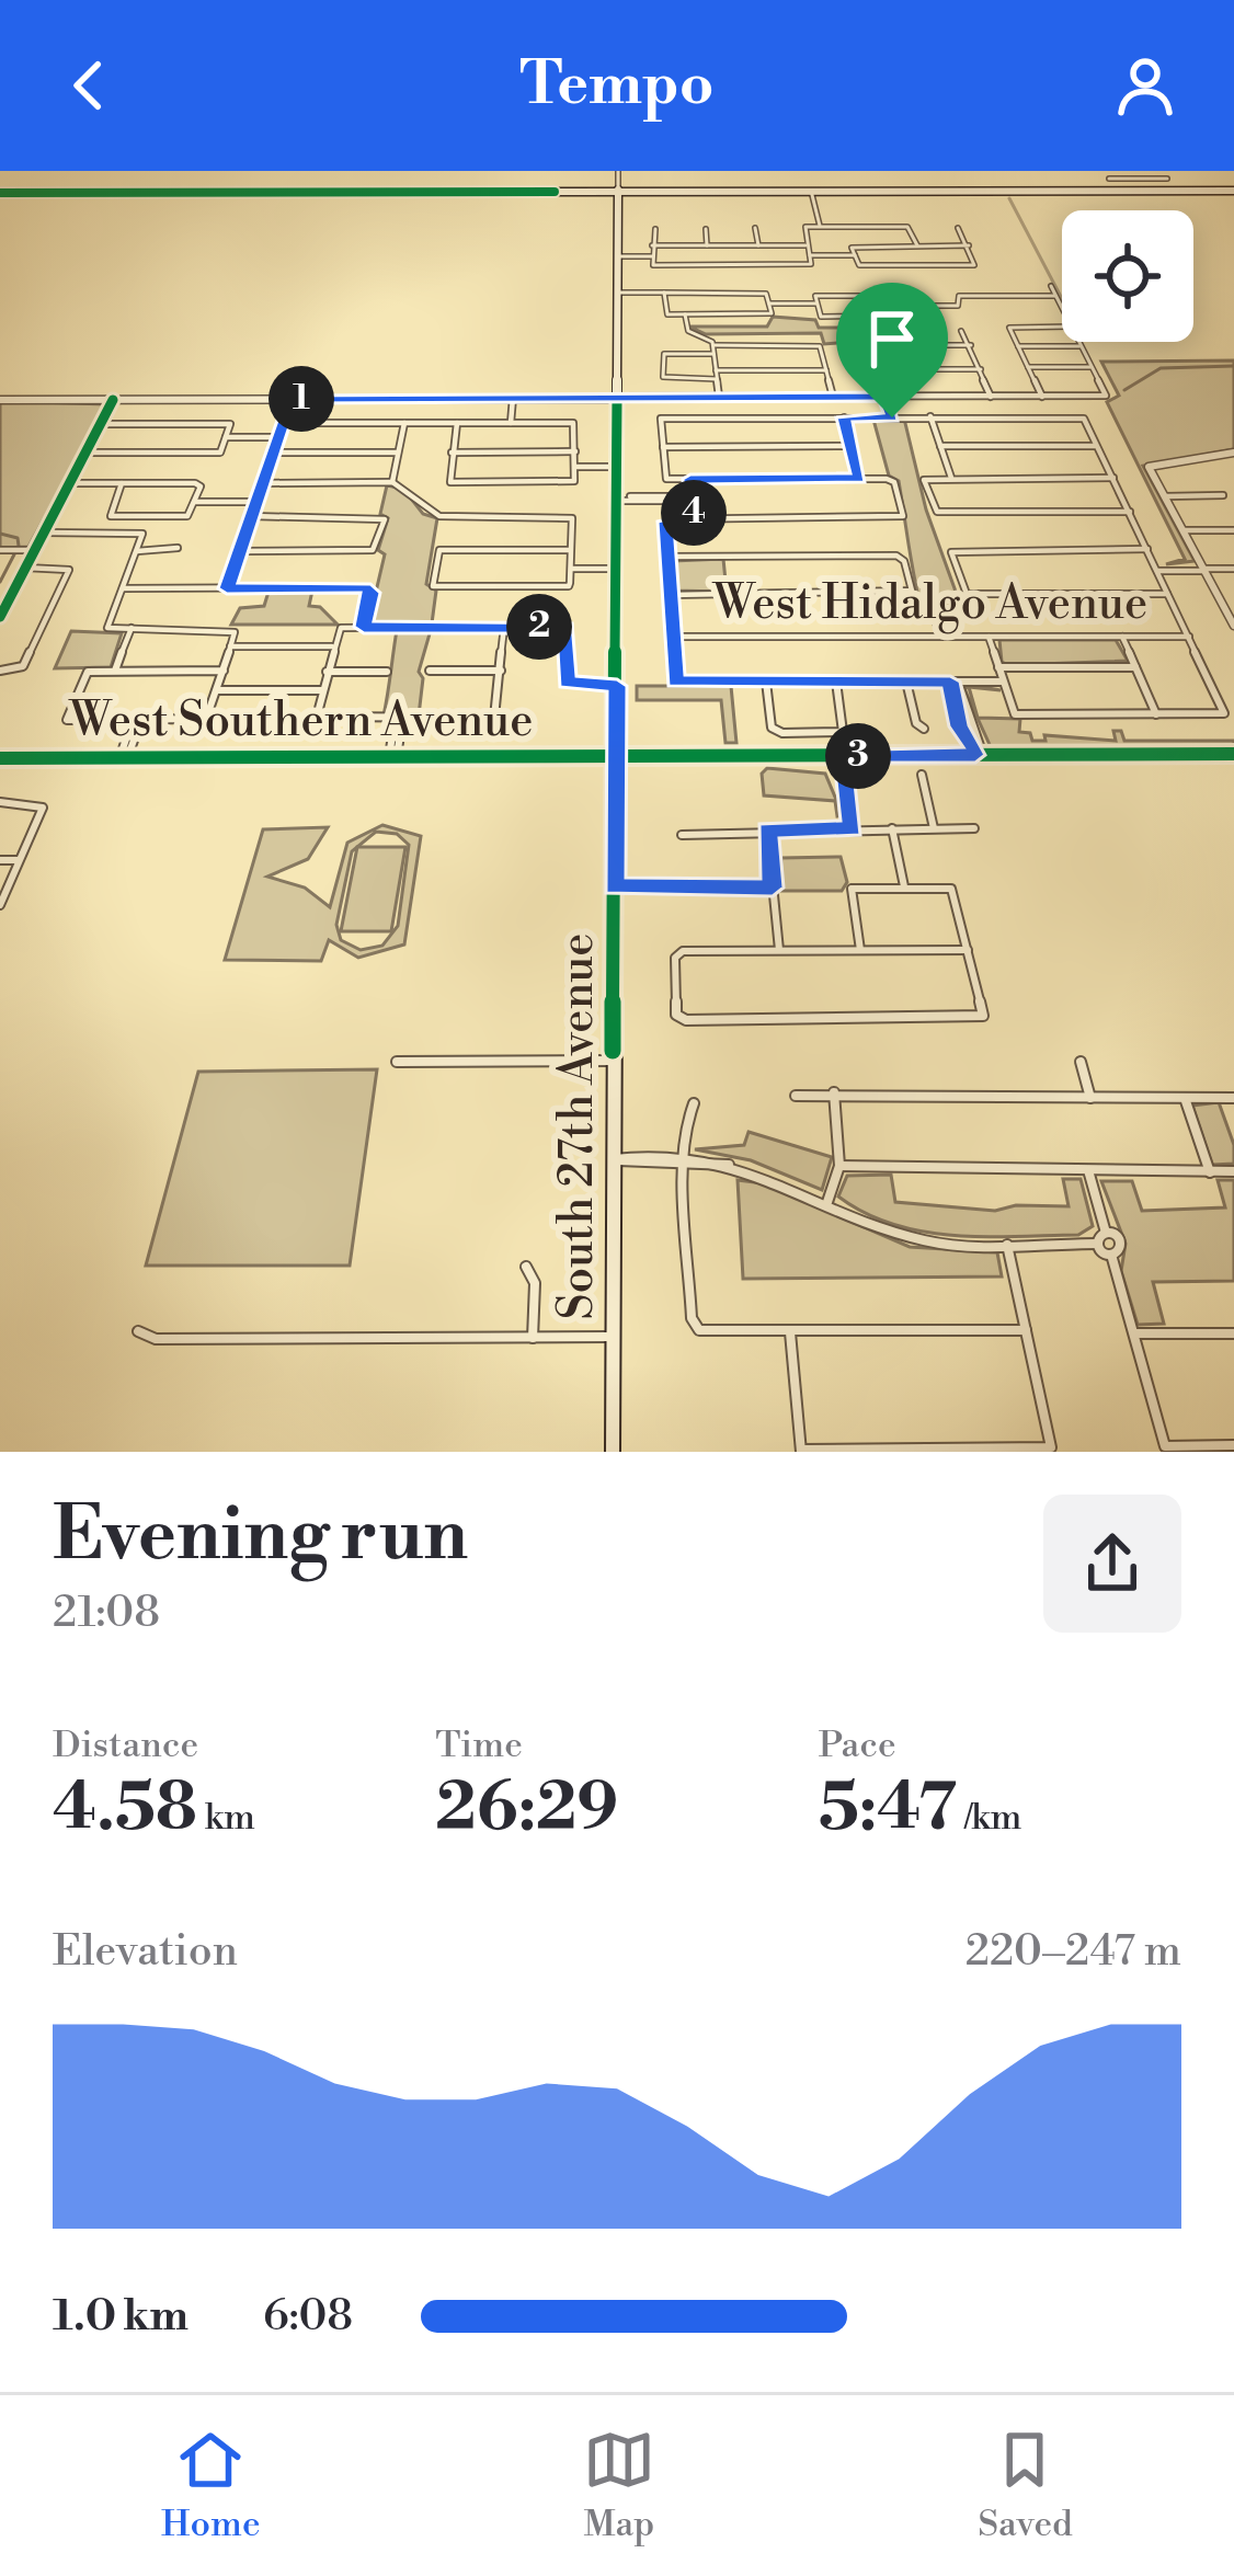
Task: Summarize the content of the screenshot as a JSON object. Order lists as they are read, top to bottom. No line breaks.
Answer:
{"streets":{"main road":["West Southern Avenue","South 27th Avenue"],"street":["West Hidalgo Avenue"]},"crossings":[["West Southern Avenue","South 27th Avenue"]],"page":{"header":"Tempo","pins":["1","4","2","3"],"heading":["Evening run","21:08"],"stats":[["Distance","4.58 km"],["Time","26:29"],["Pace","5:47 /km"]],"chart":["Elevation","220–247 m"],"list":[{"name":"1.0 km","note":"6:08"}],"tabs":["Home","Map","Saved"]}}
